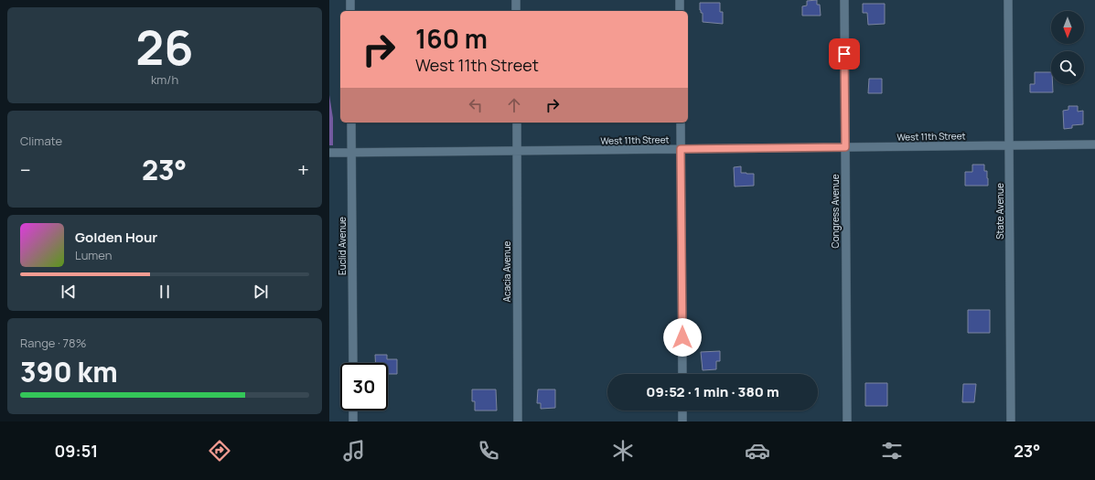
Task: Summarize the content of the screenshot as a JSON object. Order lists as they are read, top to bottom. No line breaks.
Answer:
{"streets":{"street":["West 11th Street","Congress Avenue","State Avenue","Euclid Avenue","Acacia Avenue"]},"crossings":[["West 11th Street","Congress Avenue"],["West 11th Street","State Avenue"],["West 11th Street","Euclid Avenue"],["West 11th Street","Acacia Avenue"]],"north":"bottom","page":{"tile":[["26","km/h"],"Climate",["Range · 78%","390 km"]],"turn":["160 m","West 11th Street"],"heat":["−","23°","+"],"song":["Golden Hour","Lumen"],"limit":"30","trip":"09:52 · 1 min · 380 m","tabs":["09:51","23°"]}}
